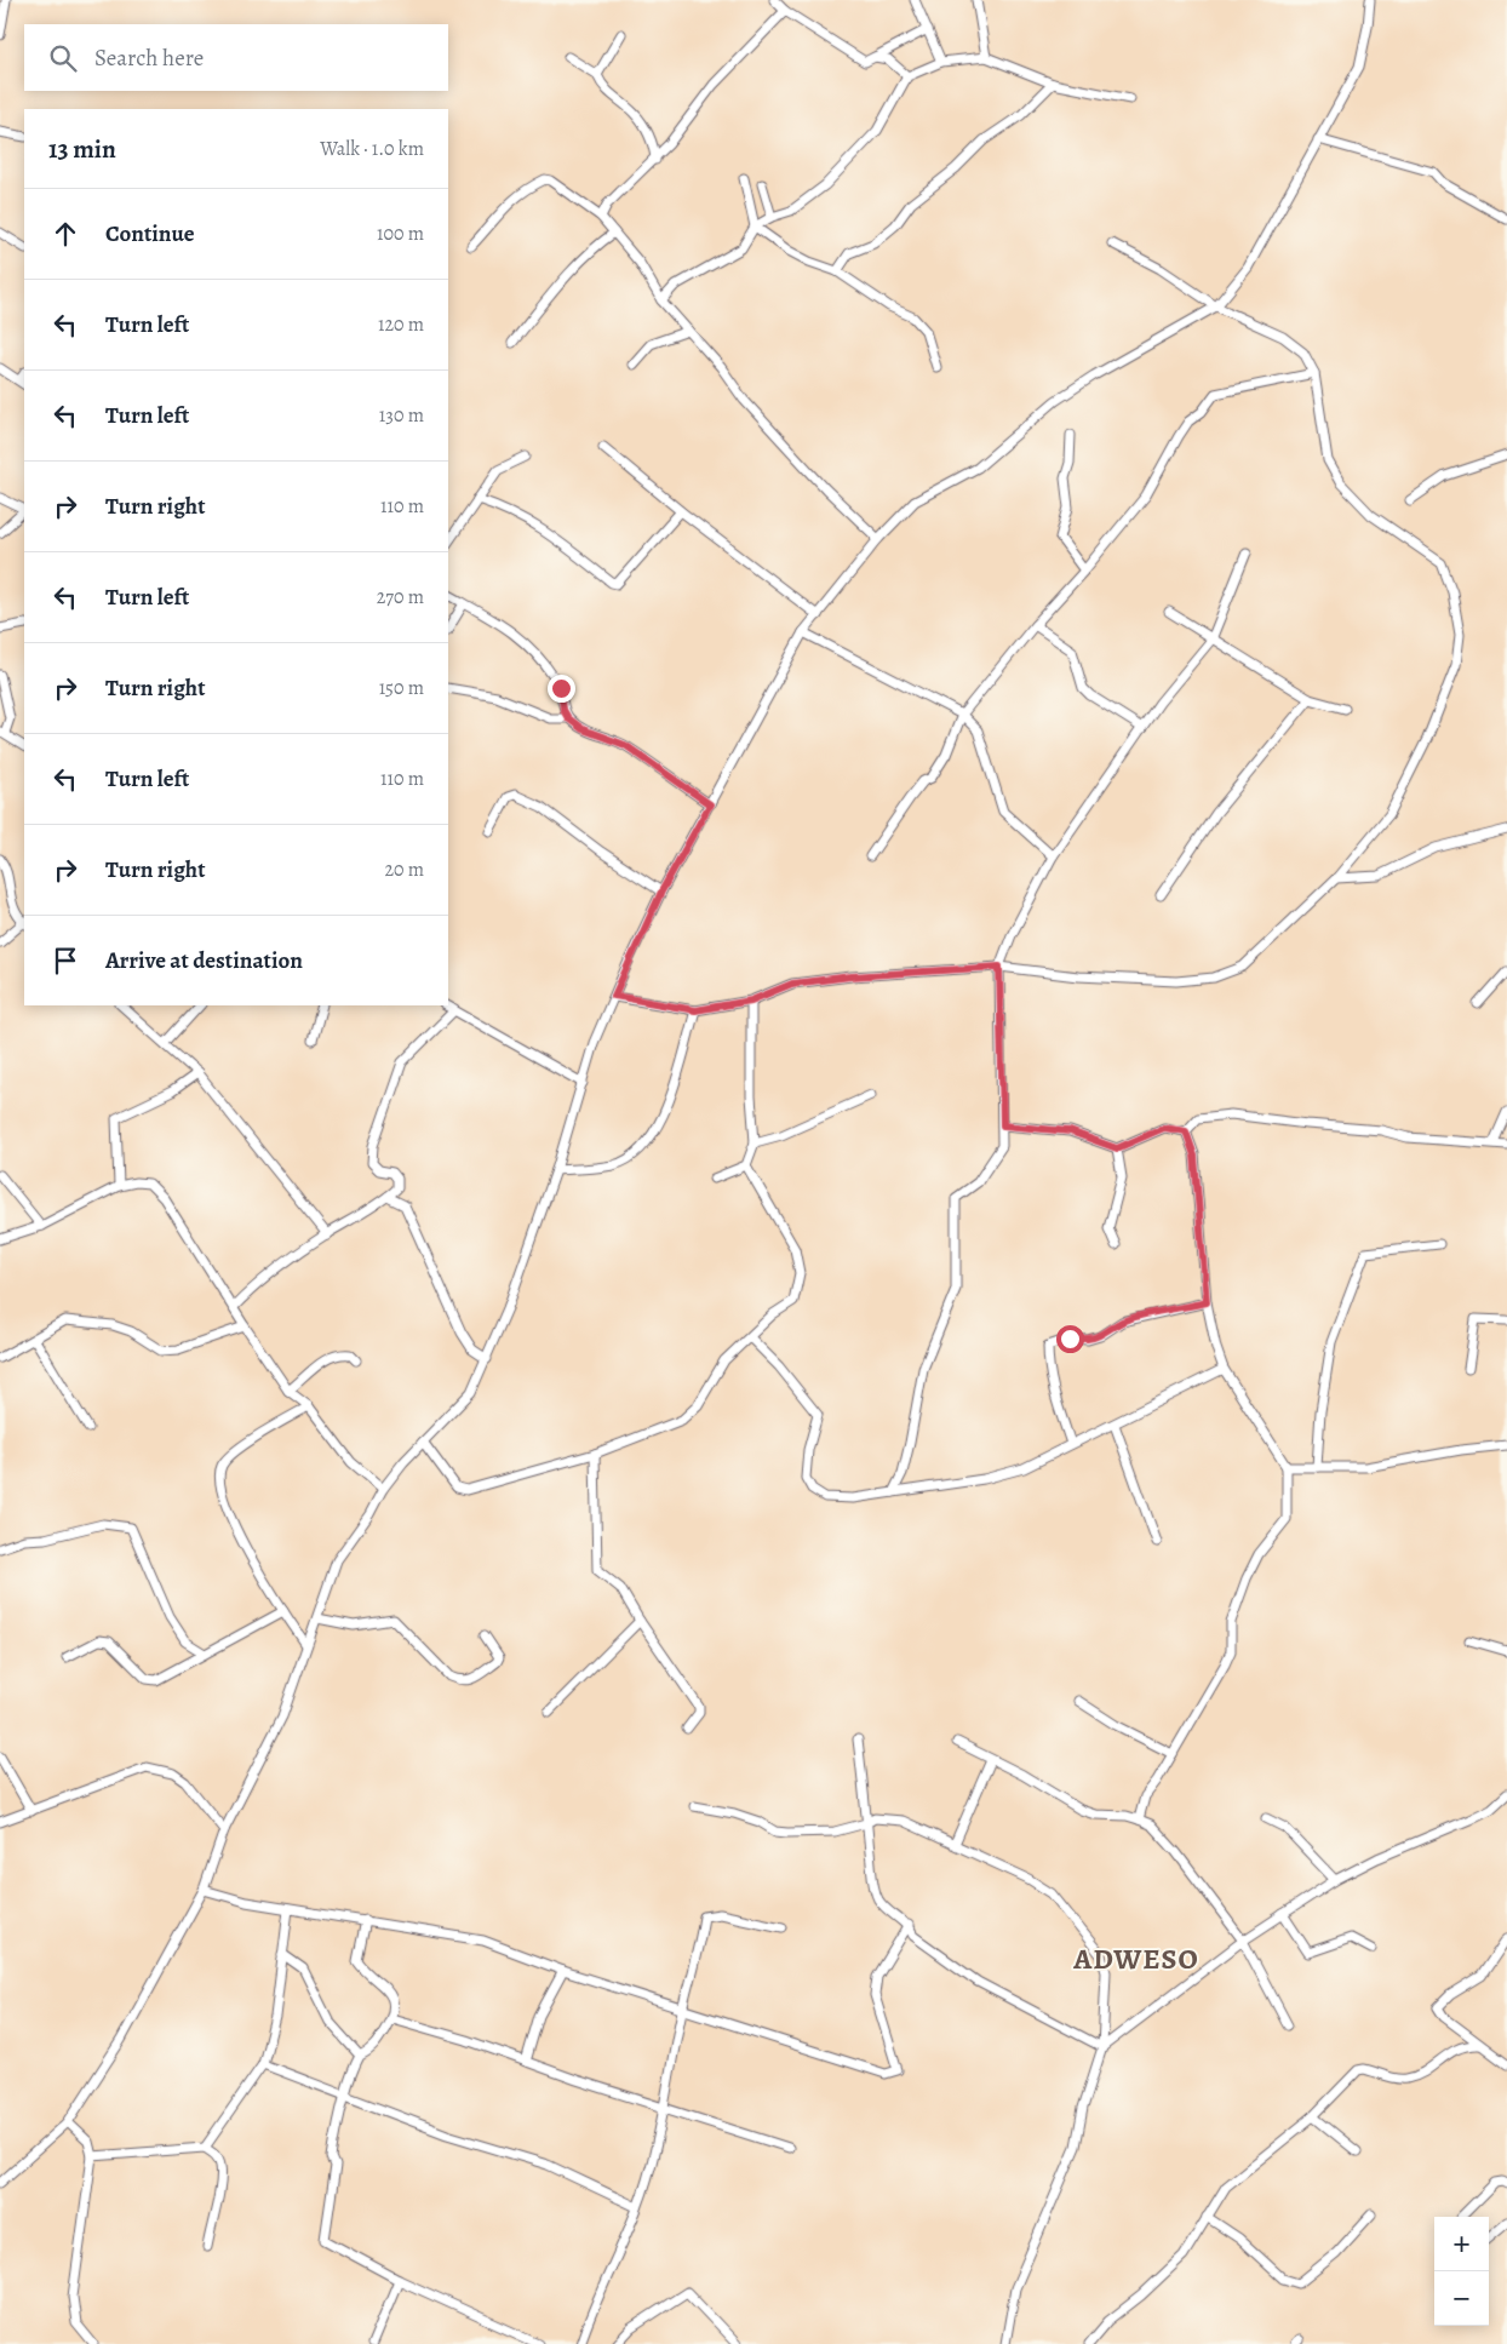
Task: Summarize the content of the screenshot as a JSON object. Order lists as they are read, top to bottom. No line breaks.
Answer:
{"districts":["ADWESO"],"page":{"search":"Search here","heading":["13 min","Walk · 1.0 km"],"list":[["Continue","100 m"],["Turn left","120 m"],["Turn left","130 m"],["Turn right","110 m"],["Turn left","270 m"],["Turn right","150 m"],["Turn left","110 m"],["Turn right","20 m"],"Arrive at destination"],"map_buttons":["+","−"]}}
